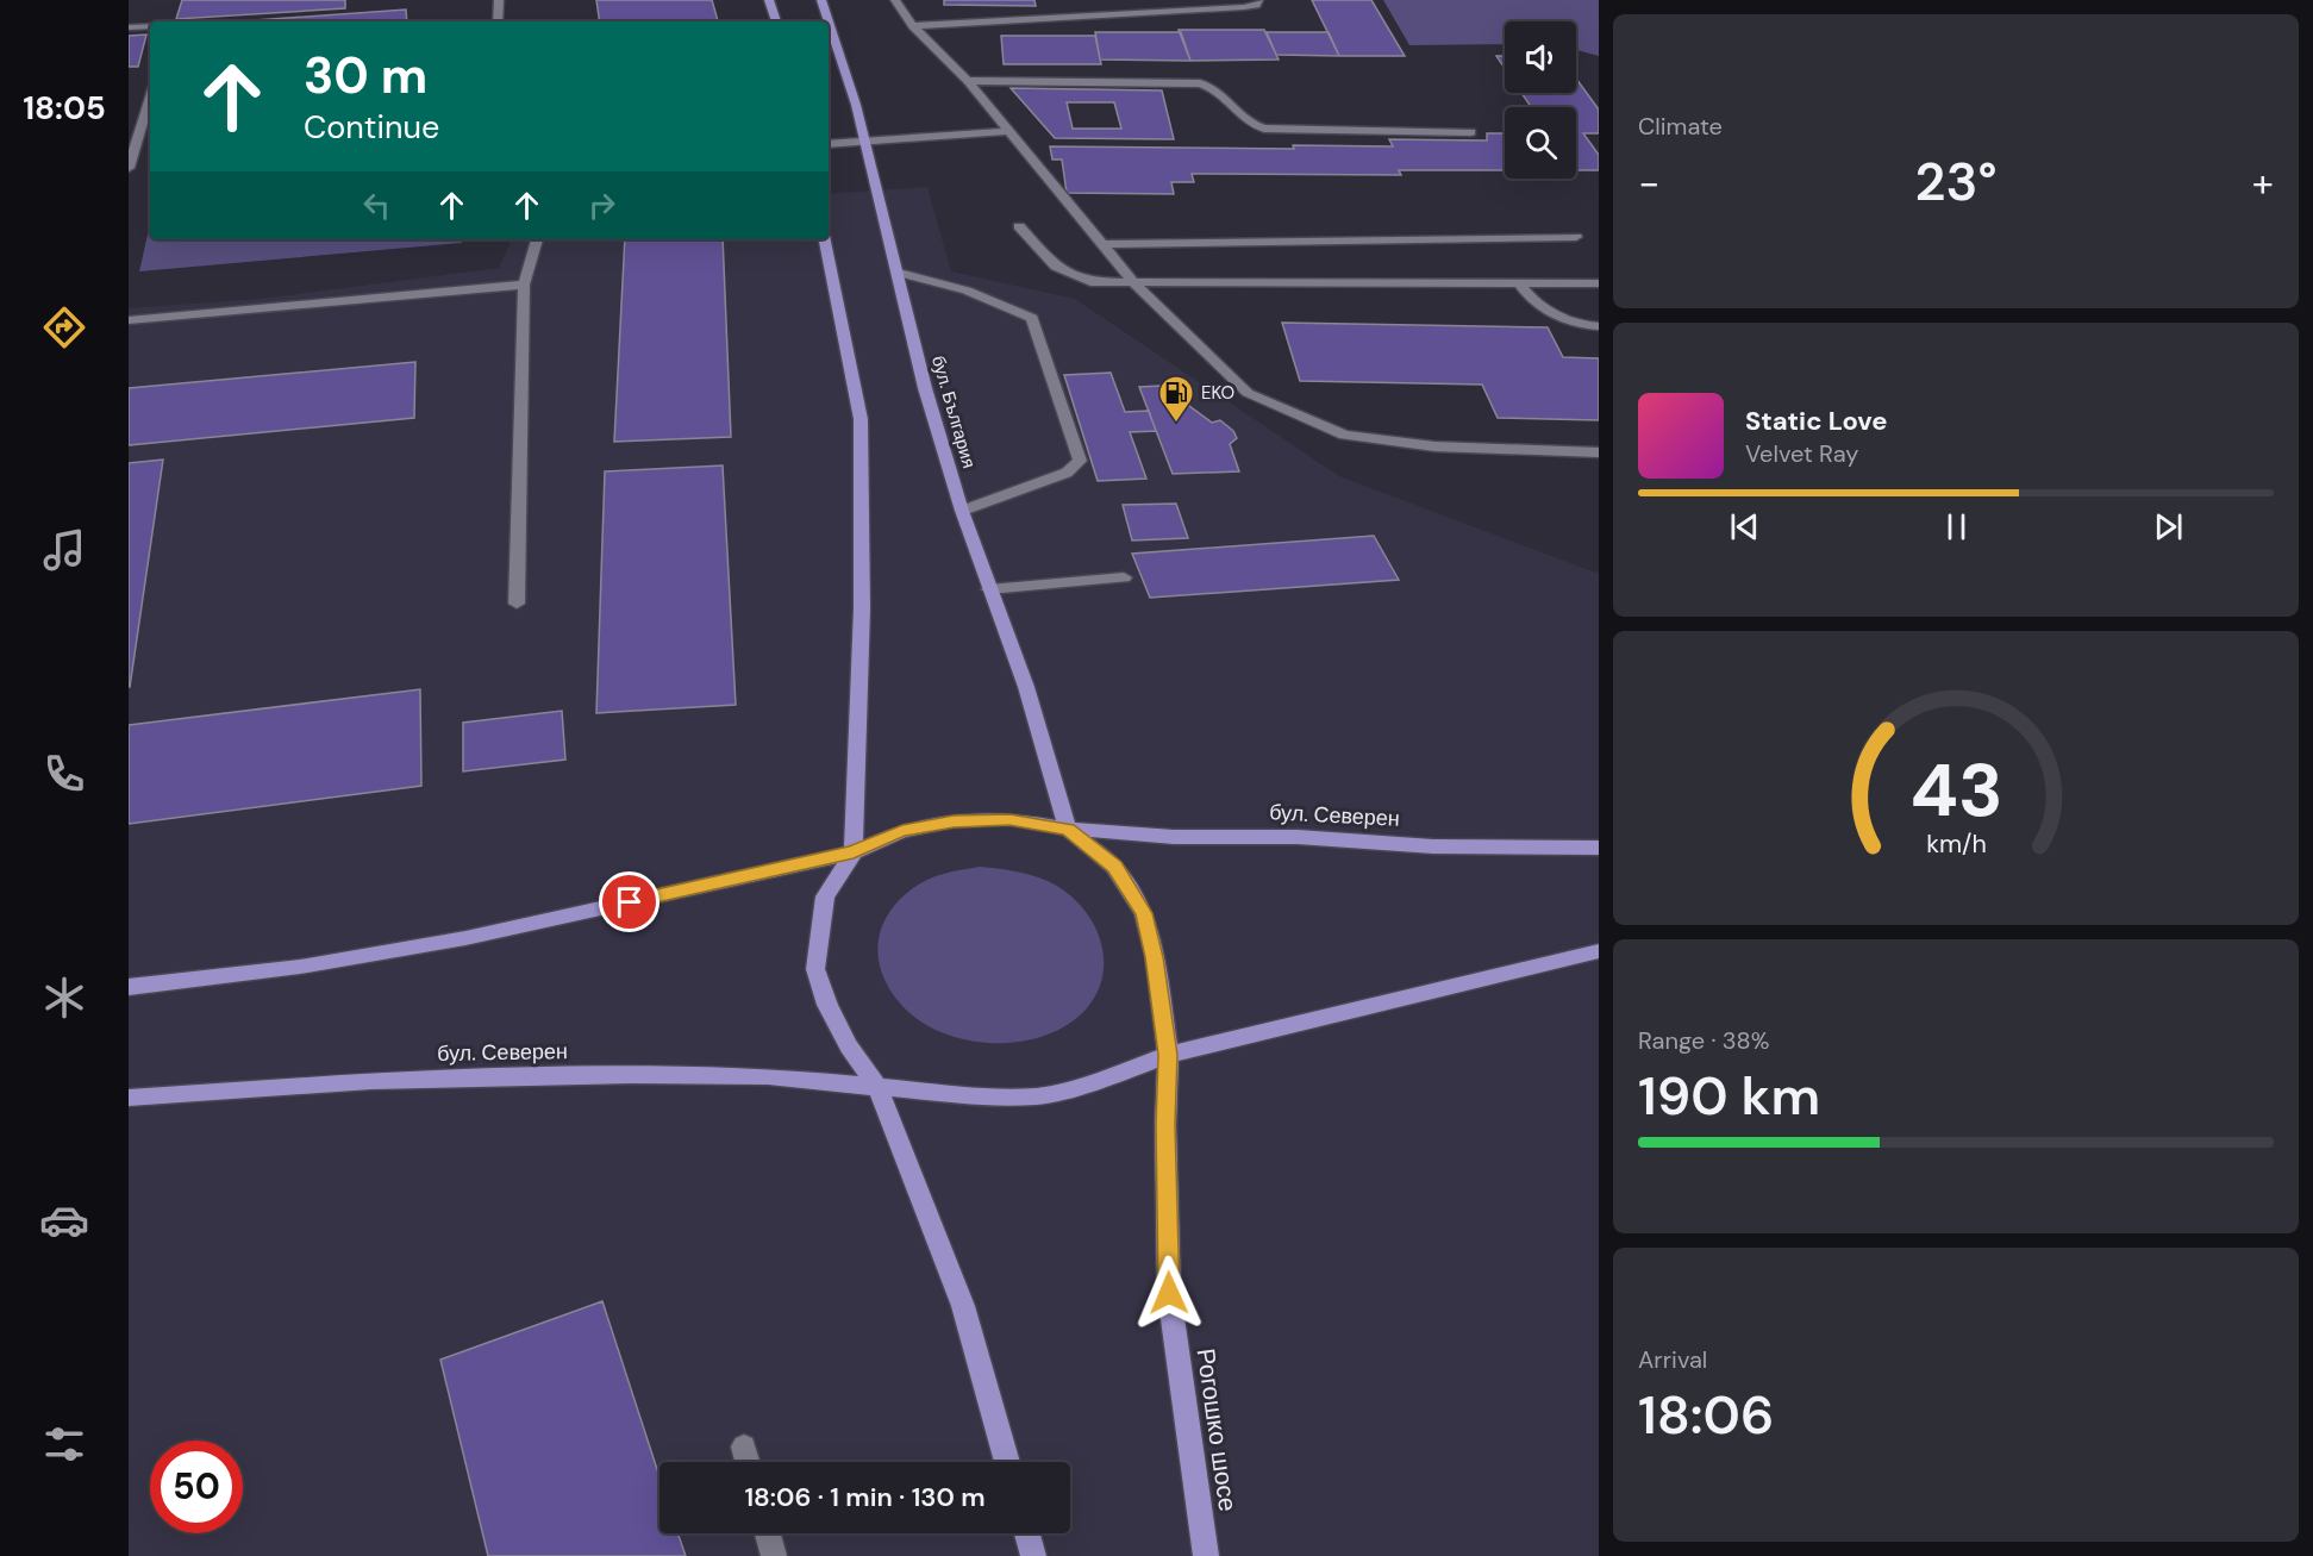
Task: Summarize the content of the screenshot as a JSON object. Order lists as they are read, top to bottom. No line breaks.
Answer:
{"streets":{"main road":["бул. България","бул. Северен","Рогошко шосе"]},"crossings":[["бул. България","бул. Северен"],["бул. България","Рогошко шосе"],["бул. Северен","Рогошко шосе"]],"places":{"fuel station":["EKO"]},"page":{"tabs":"18:05","tile":["Climate",["Range · 38%","190 km"],["Arrival","18:06"]],"turn":["30 m","Continue"],"heat":["−","23°","+"],"song":["Static Love","Velvet Ray"],"limit":"50","trip":"18:06 · 1 min · 130 m","gauge":["43","km/h"]}}
